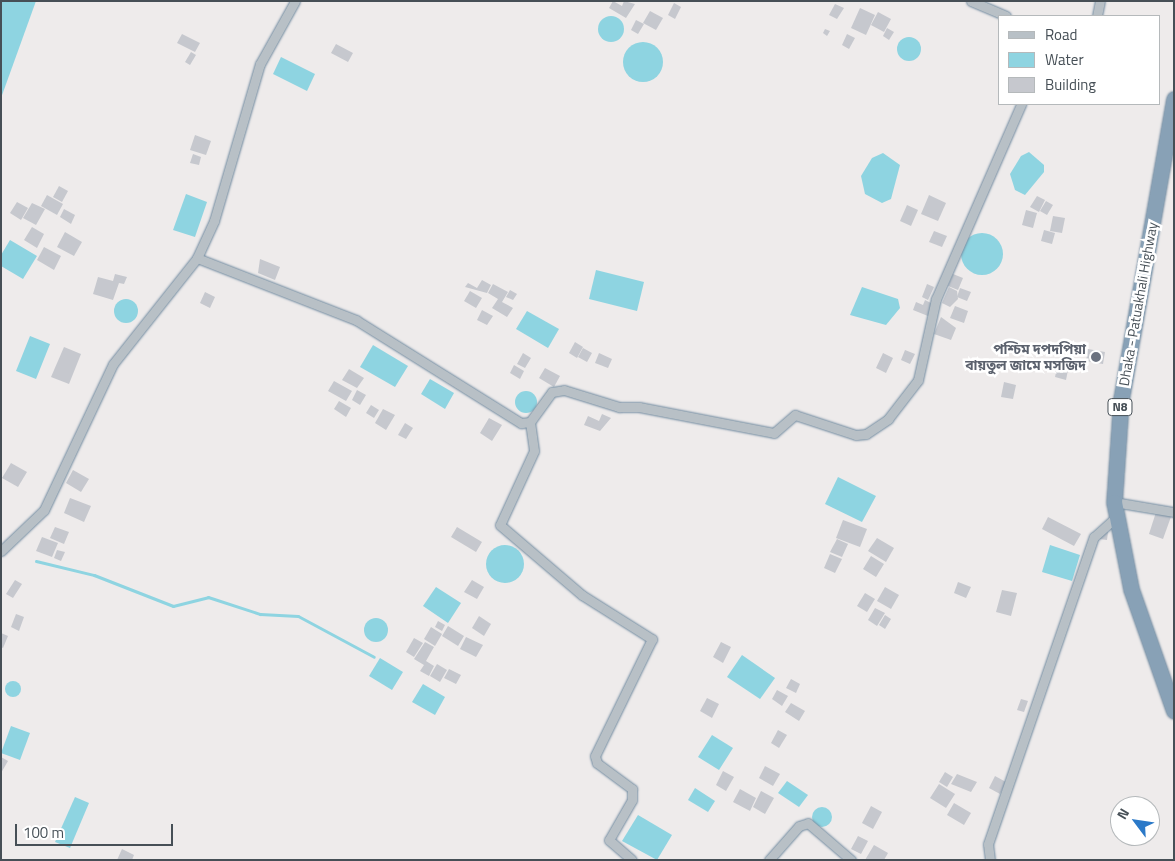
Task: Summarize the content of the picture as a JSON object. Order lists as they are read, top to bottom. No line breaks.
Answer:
{"streets":{"highway":["Dhaka - Patuakhali Highway","N8"]},"places":["পশ্চিম দপদপিয়া বায়তুল জামে মসজিদ"],"legend":["Road","Water","Building"],"scale_bar":"100 m","north":"top left"}
